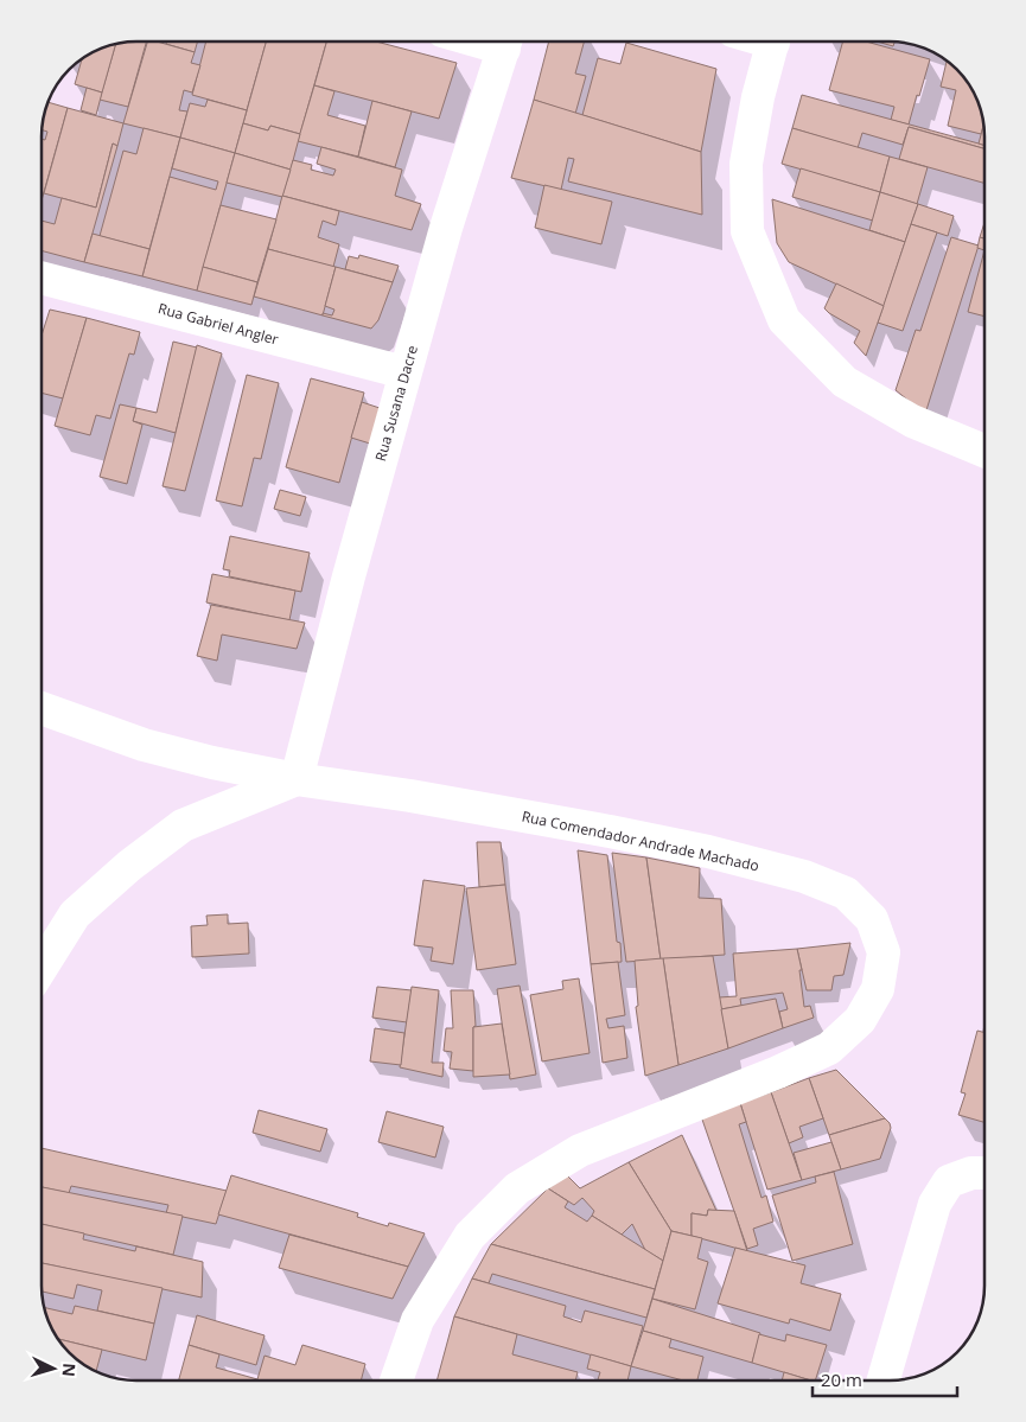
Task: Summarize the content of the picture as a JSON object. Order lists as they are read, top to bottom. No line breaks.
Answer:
{"streets":{"street":["Rua Gabriel Angler","Rua Susana Dacre","Rua Comendador Andrade Machado"]},"crossings":[["Rua Gabriel Angler","Rua Susana Dacre"],["Rua Susana Dacre","Rua Comendador Andrade Machado"]],"scale_bar":"20 m","north":"right"}
